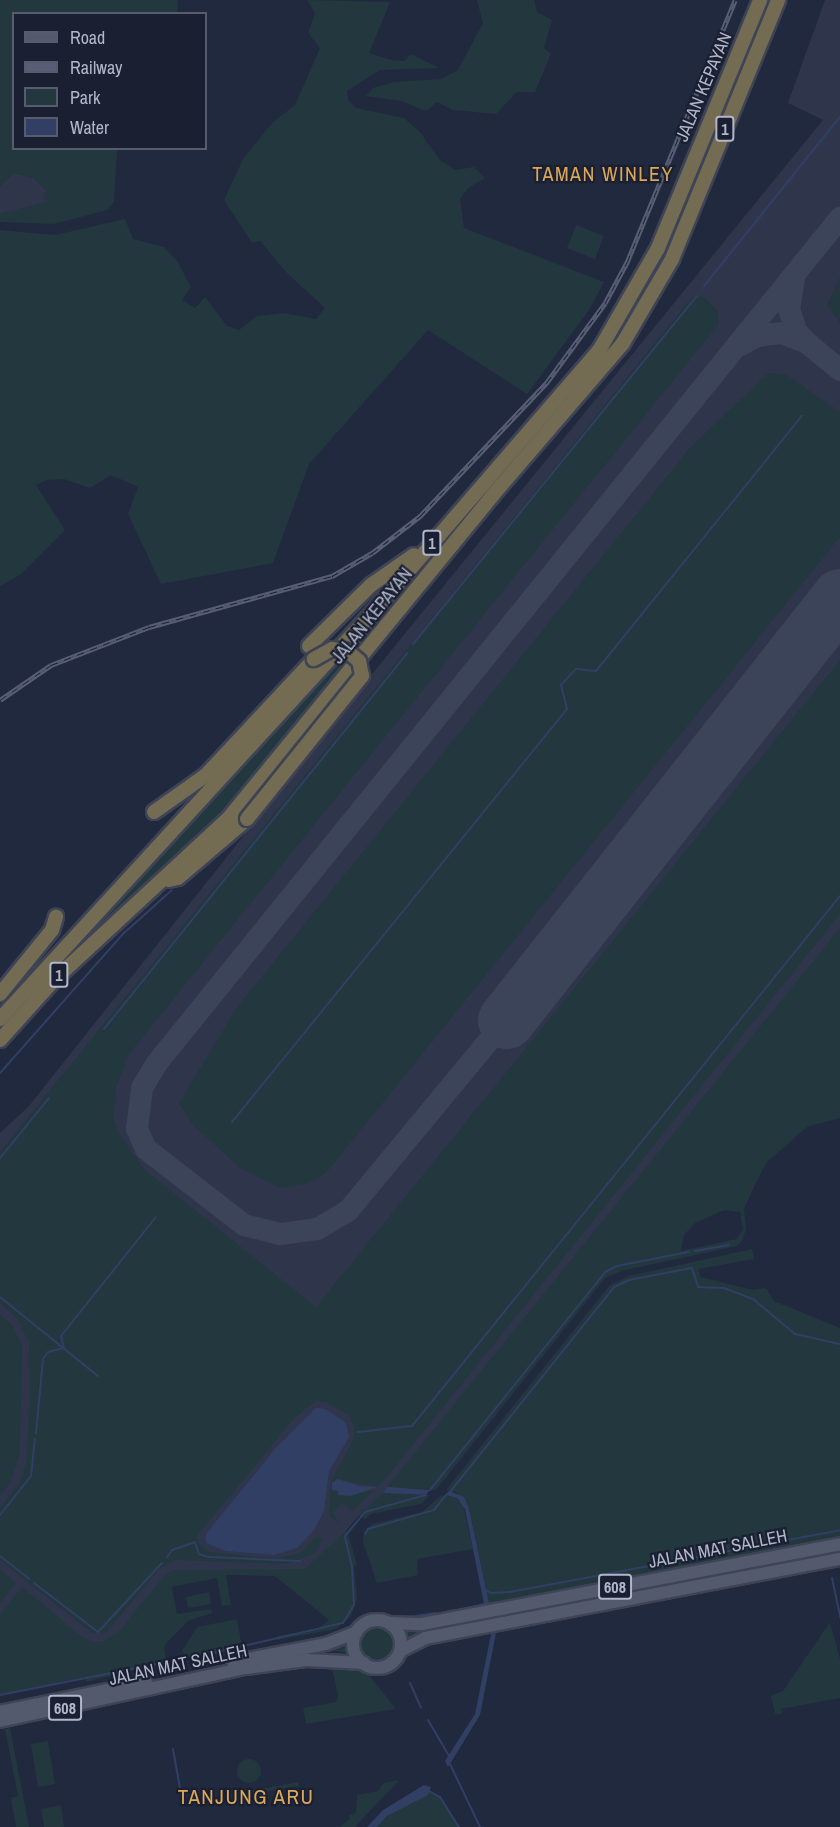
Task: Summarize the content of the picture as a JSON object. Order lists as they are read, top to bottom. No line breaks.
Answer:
{"streets":{"highway":["JALAN KEPAYAN","1"],"main road":["JALAN MAT SALLEH","608"]},"crossings":[["JALAN MAT SALLEH","608"]],"districts":["TAMAN WINLEY","TANJUNG ARU"],"legend":["Road","Railway","Park","Water"]}
